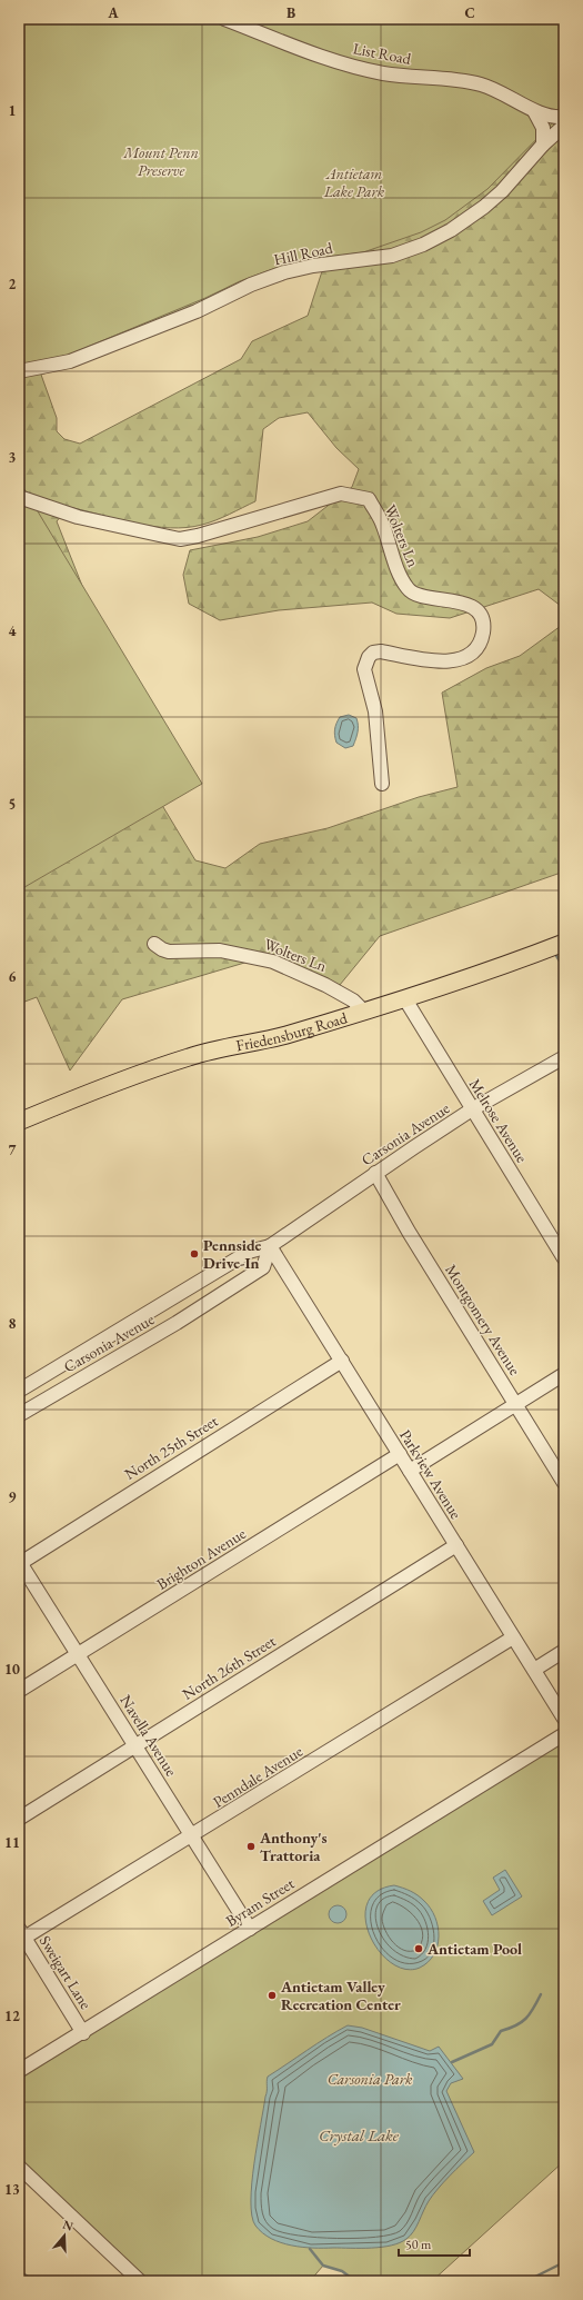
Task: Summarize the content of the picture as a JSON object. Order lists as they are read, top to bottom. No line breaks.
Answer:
{"streets":{"main road":["Friedensburg Road"],"street":["List Road","Hill Road","Wolters Ln","Melrose Avenue","Carsonia Avenue","Montgomery Avenue","North 25th Street","Parkview Avenue","Brighton Avenue","North 26th Street","Navella Avenue","Penndale Avenue","Byram Street","Sweigart Lane"]},"crossings":[["Wolters Ln","Friedensburg Road"],["Friedensburg Road","Melrose Avenue"],["Melrose Avenue","Carsonia Avenue"],["Carsonia Avenue","Montgomery Avenue"],["Carsonia Avenue","Parkview Avenue"],["North 25th Street","Parkview Avenue"],["North 25th Street","Navella Avenue"],["Parkview Avenue","Brighton Avenue"],["Parkview Avenue","North 26th Street"],["Parkview Avenue","Penndale Avenue"],["Brighton Avenue","Navella Avenue"],["North 26th Street","Navella Avenue"],["Navella Avenue","Penndale Avenue"],["Navella Avenue","Byram Street"],["Penndale Avenue","Sweigart Lane"],["Byram Street","Sweigart Lane"]],"water":["Crystal Lake"],"parks":["Mount Penn Preserve","Antietam Lake Park","Carsonia Park"],"places":["Pennside Drive-In","Anthony's Trattoria","Antietam Pool","Antietam Valley Recreation Center"],"scale_bar":"50 m","north":"top","grid":{"columns":["A","B","C"],"rows":["1","2","3","4","5","6","7","8","9","10","11","12","13"]}}
